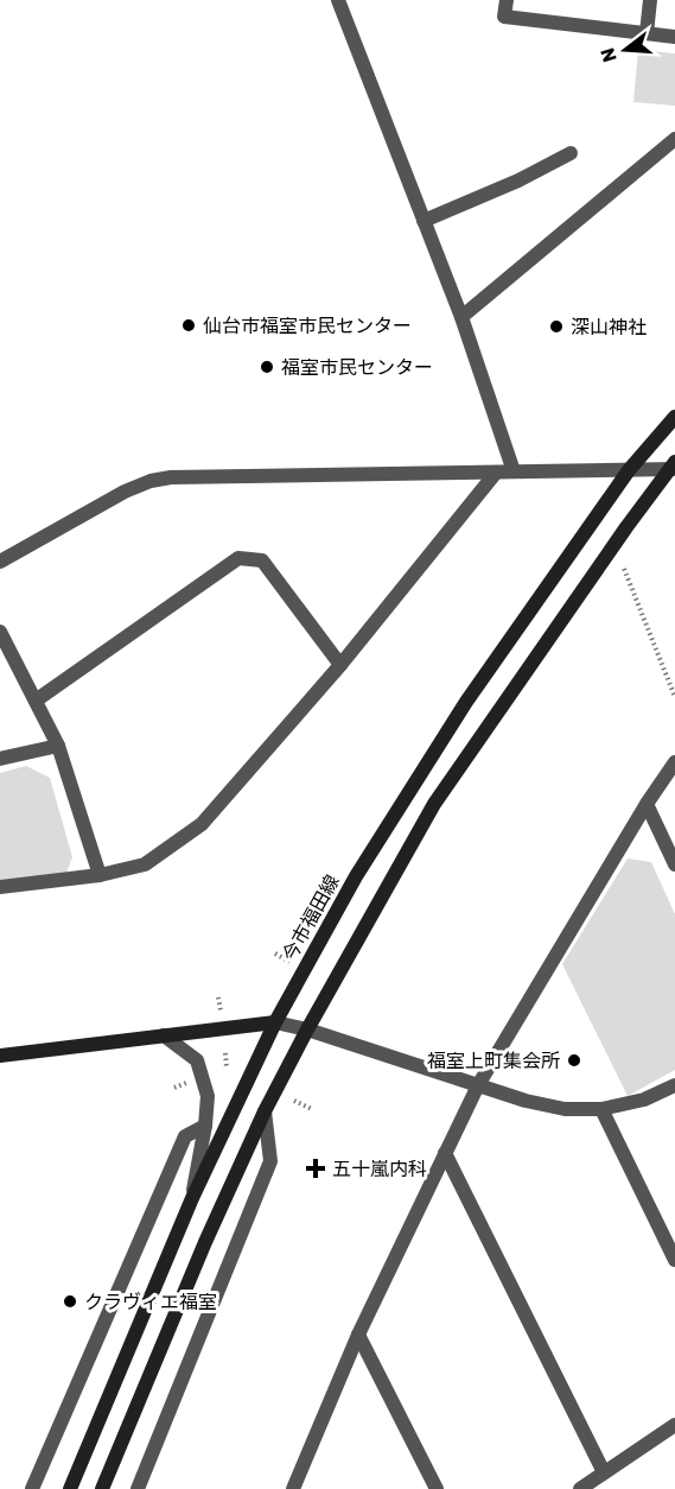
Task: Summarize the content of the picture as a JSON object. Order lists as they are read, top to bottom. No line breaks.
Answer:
{"streets":{"main road":["今市福田線"]},"places":{"other":["仙台市福室市民センター","深山神社","福室市民センター","福室上町集会所","クラヴィエ福室"],"health":["五十嵐内科"]},"north":"left"}
